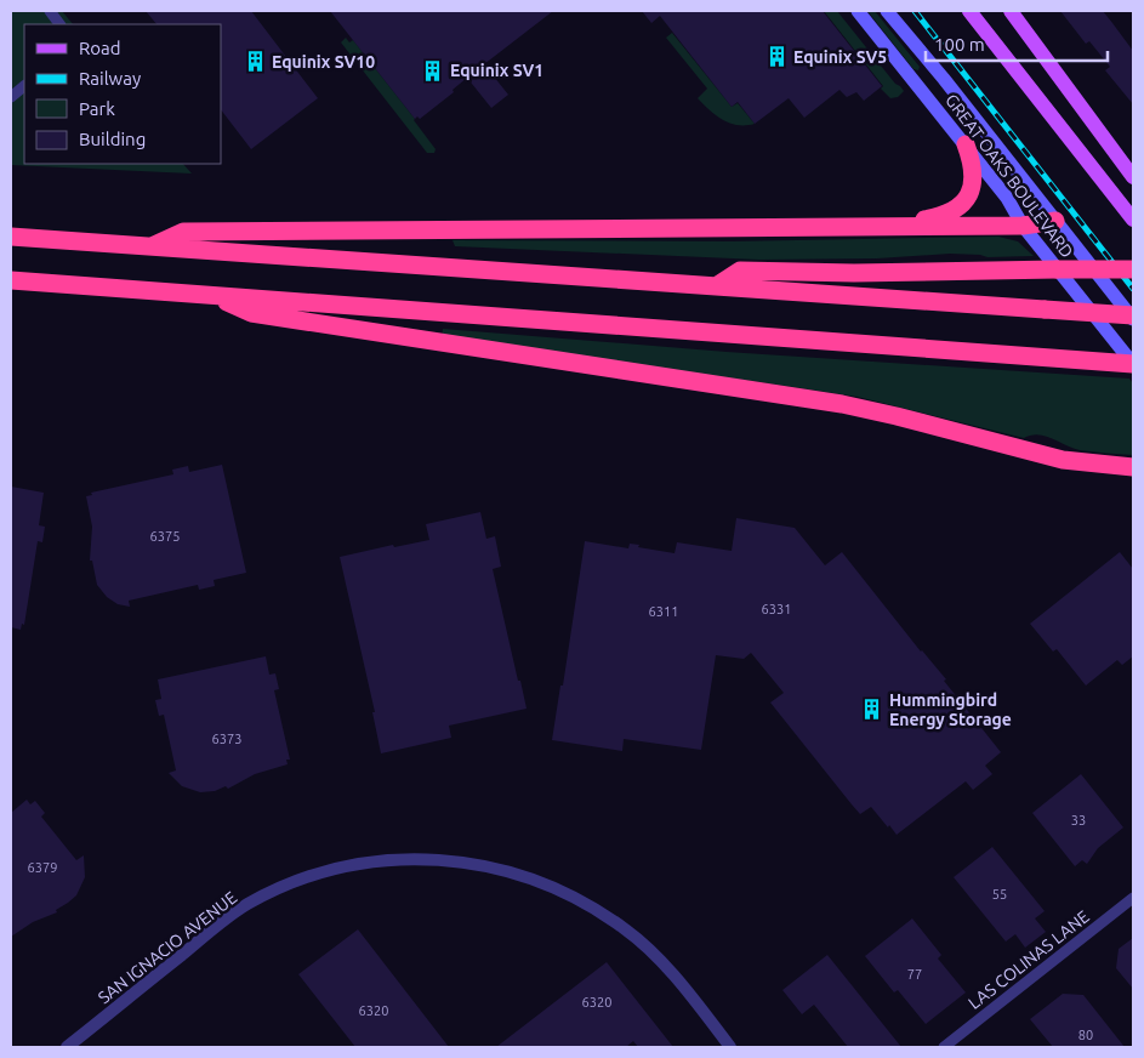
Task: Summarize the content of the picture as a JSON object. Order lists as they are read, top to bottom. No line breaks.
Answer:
{"streets":{"main road":["GREAT OAKS BOULEVARD"],"street":["SAN IGNACIO AVENUE","LAS COLINAS LANE"]},"places":{"building":["Equinix SV5","Equinix SV10","Equinix SV1","Hummingbird Energy Storage"]},"house_numbers":["6375","6331","6311","6373","33","6379","55","77","6320","6320","80"],"legend":["Road","Railway","Park","Building"],"scale_bar":"100 m"}
